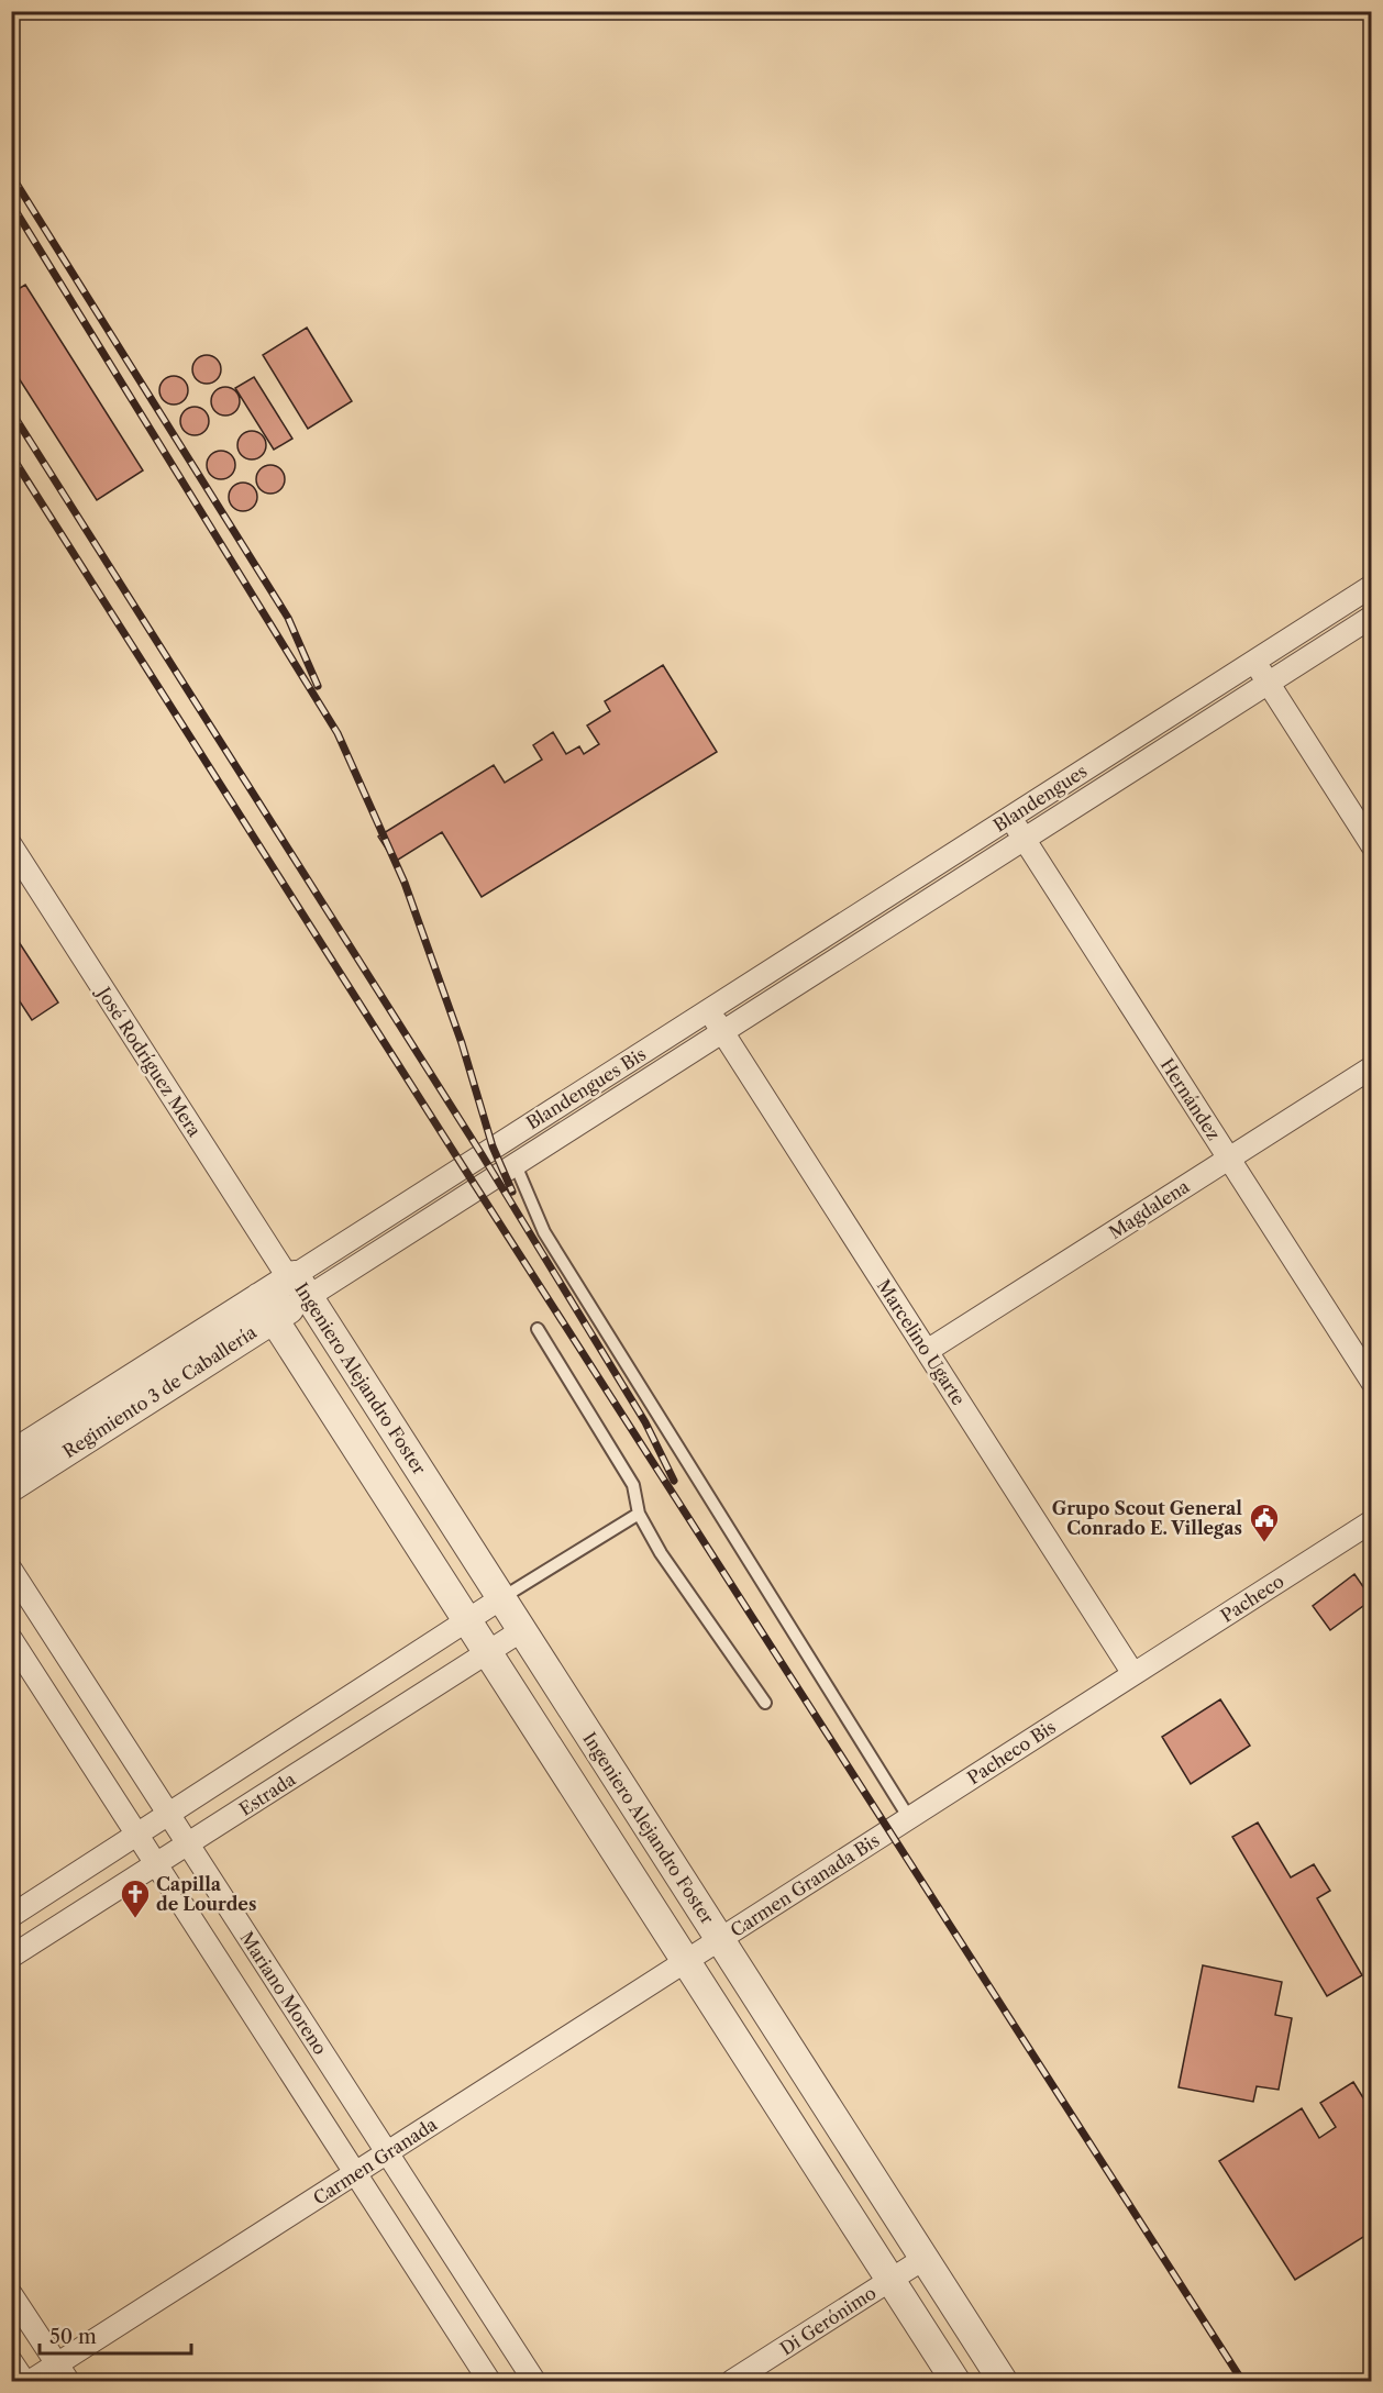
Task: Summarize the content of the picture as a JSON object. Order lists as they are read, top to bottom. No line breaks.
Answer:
{"streets":{"street":["Blandengues","José Rodríguez Mera","Blandengues Bis","Hernández","Magdalena","Marcelino Ugarte","Ingeniero Alejandro Foster","Regimiento 3 de Caballería","Pacheco","Pacheco Bis","Estrada","Carmen Granada Bis","Mariano Moreno","Carmen Granada","Di Gerónimo"]},"crossings":[["Blandengues","Blandengues Bis"],["Blandengues","Hernández"],["Blandengues","Marcelino Ugarte"],["José Rodríguez Mera","Blandengues Bis"],["José Rodríguez Mera","Ingeniero Alejandro Foster"],["José Rodríguez Mera","Regimiento 3 de Caballería"],["Blandengues Bis","Marcelino Ugarte"],["Blandengues Bis","Ingeniero Alejandro Foster"],["Blandengues Bis","Regimiento 3 de Caballería"],["Hernández","Magdalena"],["Magdalena","Marcelino Ugarte"],["Marcelino Ugarte","Pacheco"],["Marcelino Ugarte","Pacheco Bis"],["Ingeniero Alejandro Foster","Regimiento 3 de Caballería"],["Ingeniero Alejandro Foster","Estrada"],["Ingeniero Alejandro Foster","Carmen Granada Bis"],["Ingeniero Alejandro Foster","Carmen Granada"],["Ingeniero Alejandro Foster","Di Gerónimo"],["Pacheco","Pacheco Bis"],["Pacheco Bis","Carmen Granada Bis"],["Estrada","Mariano Moreno"],["Carmen Granada Bis","Carmen Granada"],["Mariano Moreno","Carmen Granada"]],"places":{"public building":["Grupo Scout General Conrado E. Villegas"],"church":["Capilla de Lourdes"]},"scale_bar":"50 m"}
